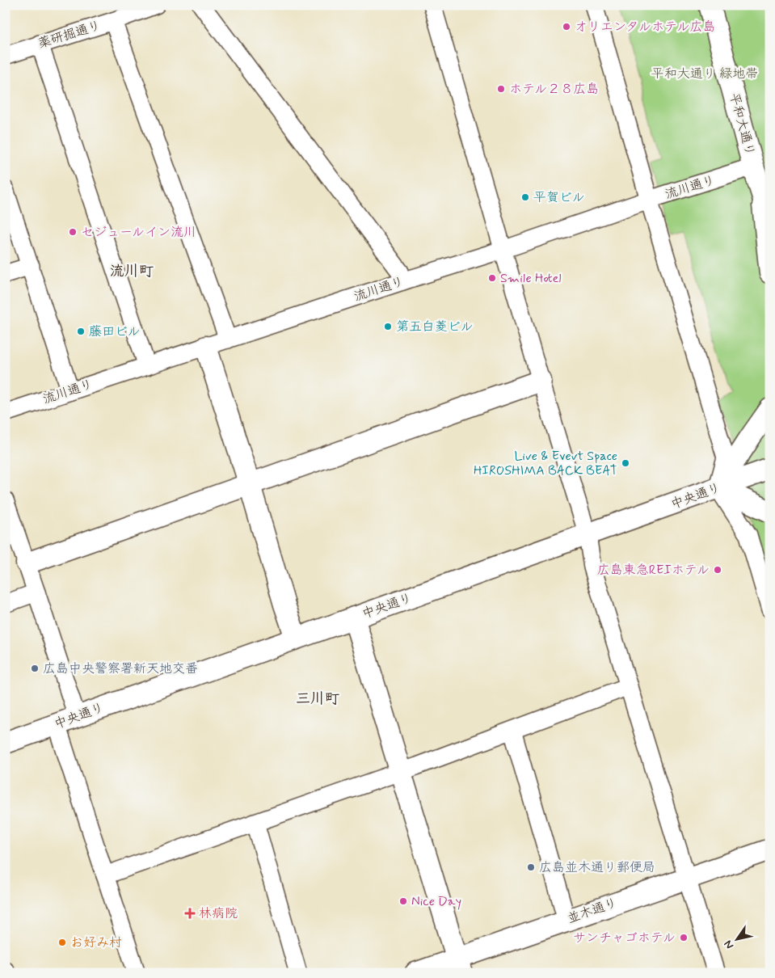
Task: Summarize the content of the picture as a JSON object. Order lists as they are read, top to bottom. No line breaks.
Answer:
{"streets":{"street":["薬研掘通り","平和大通り","流川通り","中央通り","並木通り"]},"crossings":[["平和大通り","流川通り"]],"districts":["流川町","三川町"],"parks":["平和大通り 緑地帯"],"places":{"other":["オリエンタルホテル広島","ホテル２８広島","平賀ビル","セジュールイン流川","Smile Hotel","第五白菱ビル","藤田ビル","Live & Evevt Space HIROSHIMA BACK BEAT","広島東急REIホテル","広島中央警察署新天地交番","広島並木通り郵便局","Nice Day","サンチャゴホテル","お好み村"],"health":["林病院"]},"north":"bottom left"}
